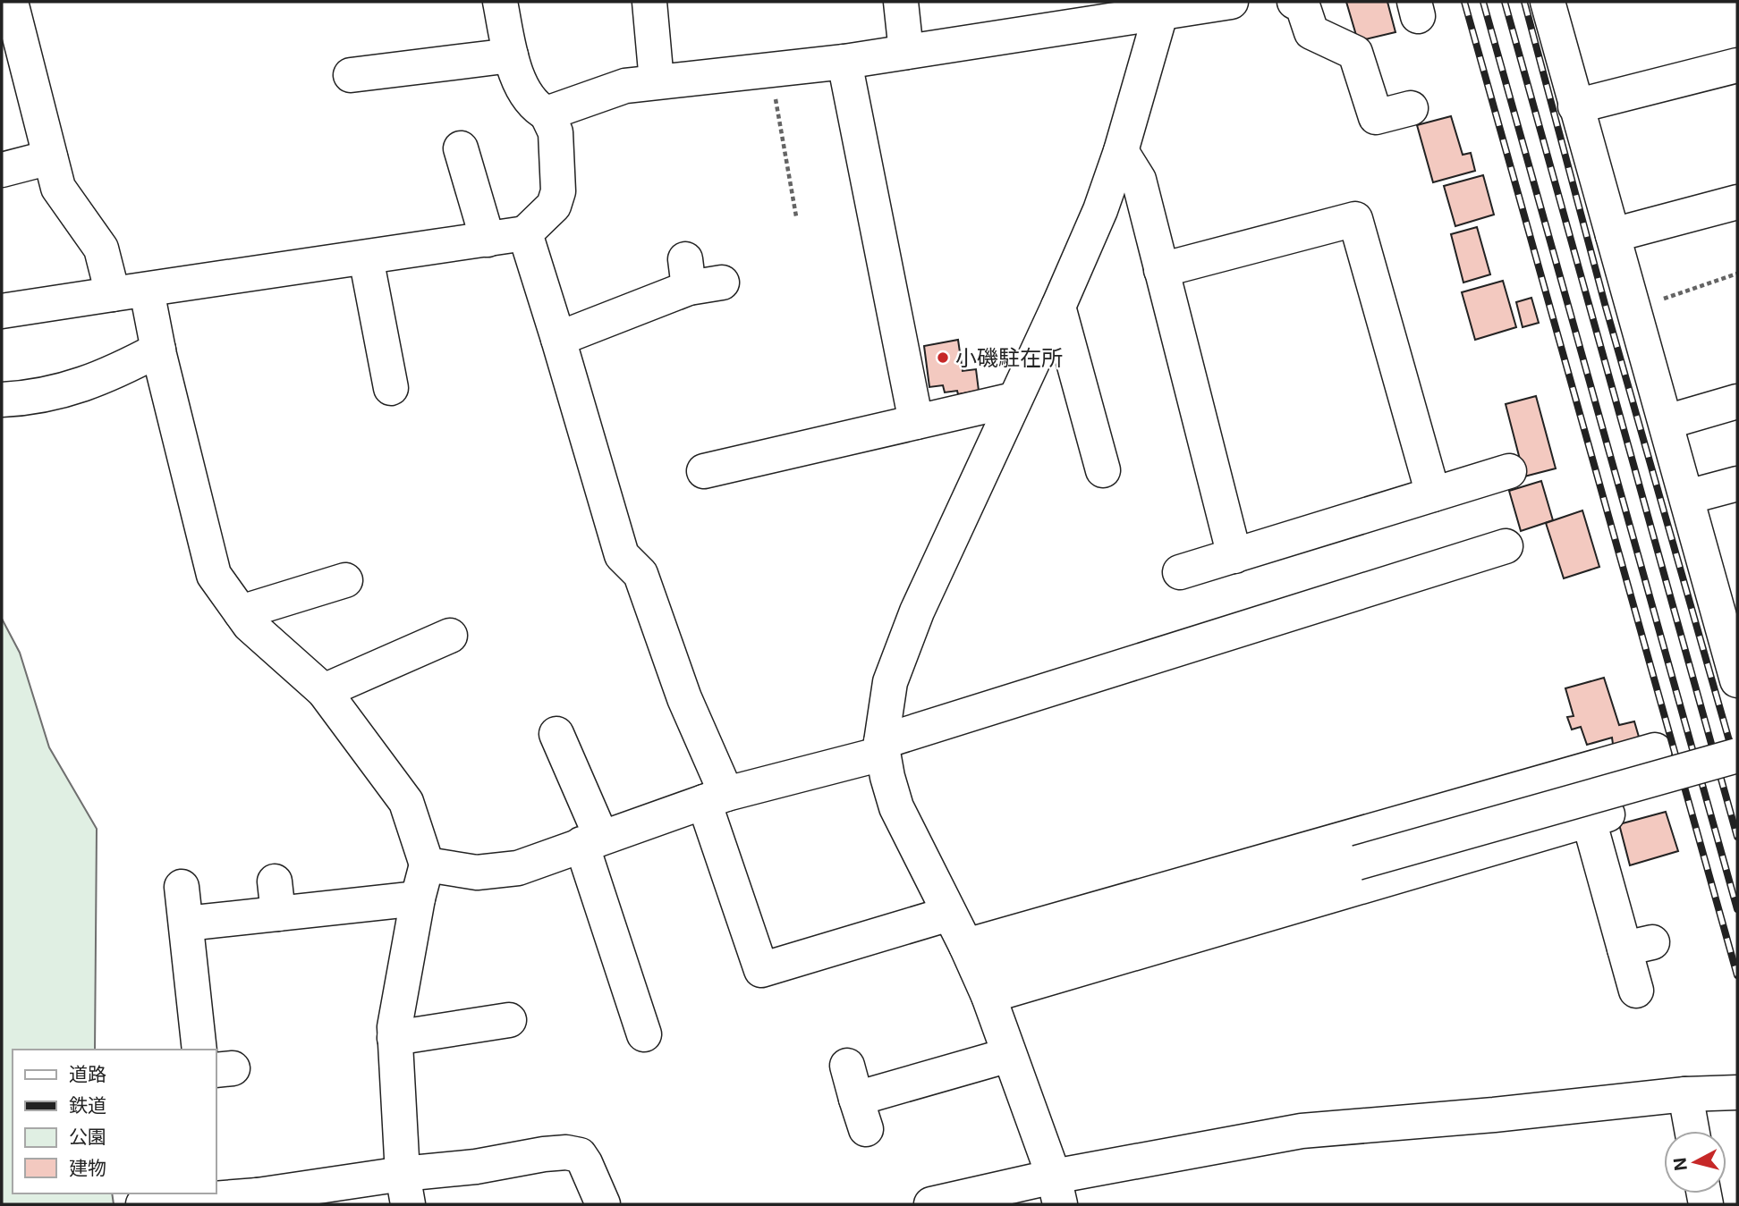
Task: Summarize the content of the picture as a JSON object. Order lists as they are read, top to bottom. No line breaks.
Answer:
{"places":["小磯駐在所"],"legend":["道路","鉄道","公園","建物"],"north":"left"}
